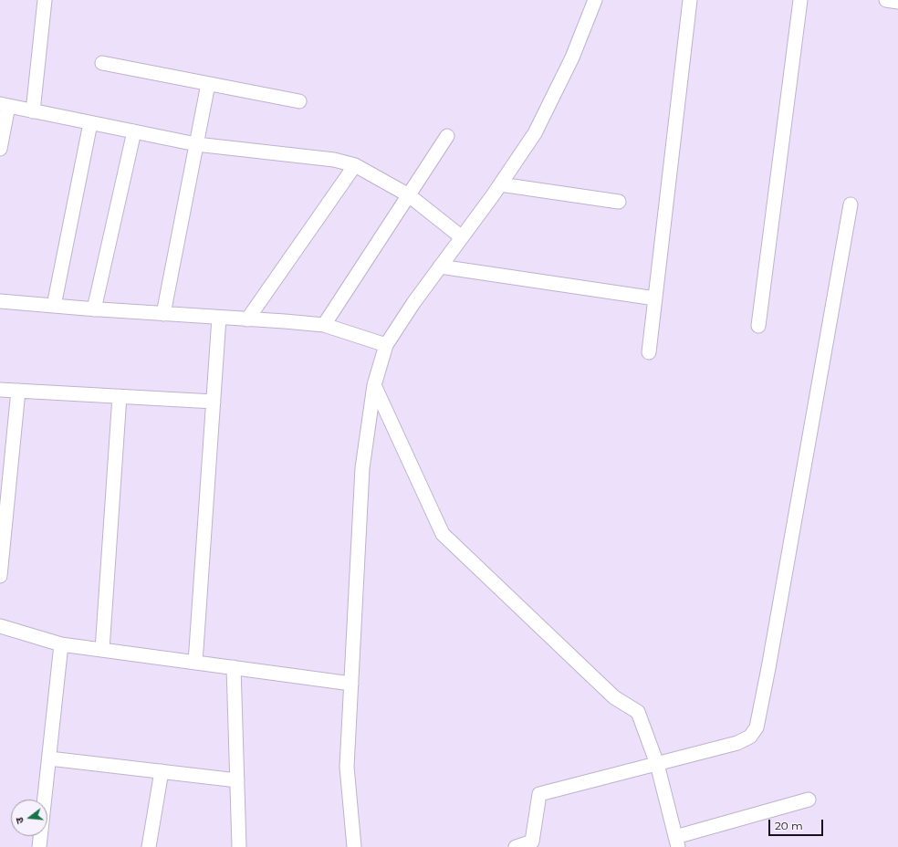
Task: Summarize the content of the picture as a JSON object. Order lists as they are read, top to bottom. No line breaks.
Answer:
{"scale_bar":"20 m","north":"left"}
